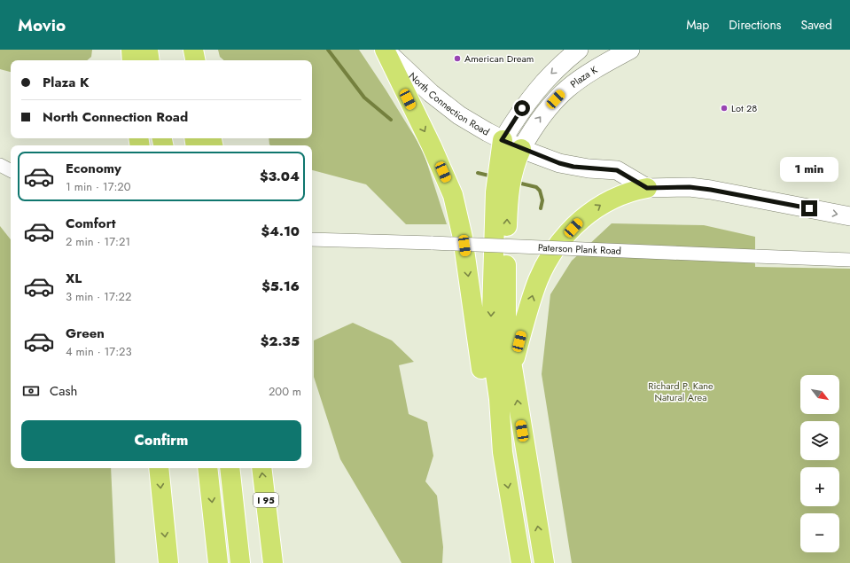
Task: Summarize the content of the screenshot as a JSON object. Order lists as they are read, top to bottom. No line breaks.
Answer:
{"streets":{"highway":["I 95"],"street":["Plaza K","North Connection Road","Paterson Plank Road"]},"crossings":[["Plaza K","North Connection Road"]],"parks":["Richard P. Kane Natural Area"],"places":["American Dream","Lot 28"],"north":"bottom right","page":{"header":"Movio","nav":["Map","Directions","Saved"],"banner":["Plaza K","North Connection Road"],"list":[{"name":"Economy","note":"1 min · 17:20","value":"$3.04"},{"name":"Comfort","note":"2 min · 17:21","value":"$4.10"},{"name":"XL","note":"3 min · 17:22","value":"$5.16"},{"name":"Green","note":"4 min · 17:23","value":"$2.35"}],"bubble":"1 min","pay":["Cash","200 m"],"map_buttons":["+","−"],"buttons":"Confirm"}}
